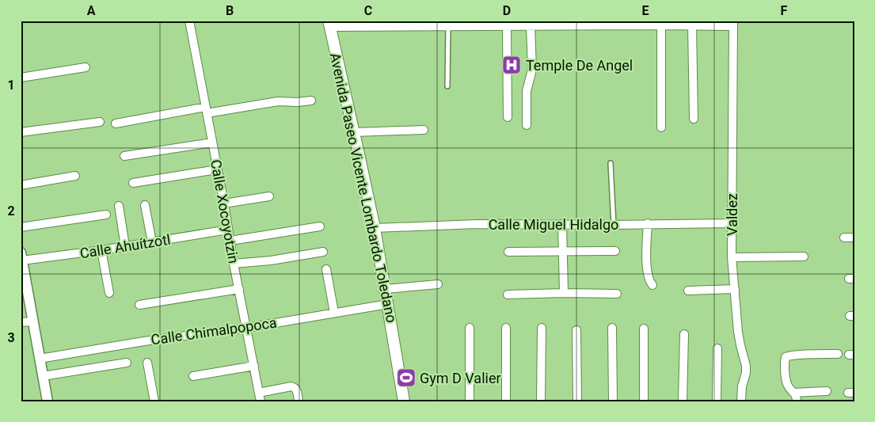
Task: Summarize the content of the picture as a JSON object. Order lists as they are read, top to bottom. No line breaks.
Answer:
{"streets":{"main road":["Avenida Paseo Vicente Lombardo Toledano"],"street":["Calle Xocoyotzin","Valdez","Calle Miguel Hidalgo","Calle Ahuítzotl","Calle Chimalpopoca"]},"crossings":[["Avenida Paseo Vicente Lombardo Toledano","Calle Miguel Hidalgo"],["Avenida Paseo Vicente Lombardo Toledano","Calle Chimalpopoca"],["Calle Xocoyotzin","Calle Ahuítzotl"],["Calle Xocoyotzin","Calle Chimalpopoca"],["Valdez","Calle Miguel Hidalgo"]],"places":{"hospital":["Temple De Angel"],"sports":["Gym D Valier"]},"grid":{"columns":["A","B","C","D","E","F"],"rows":["1","2","3"]}}
